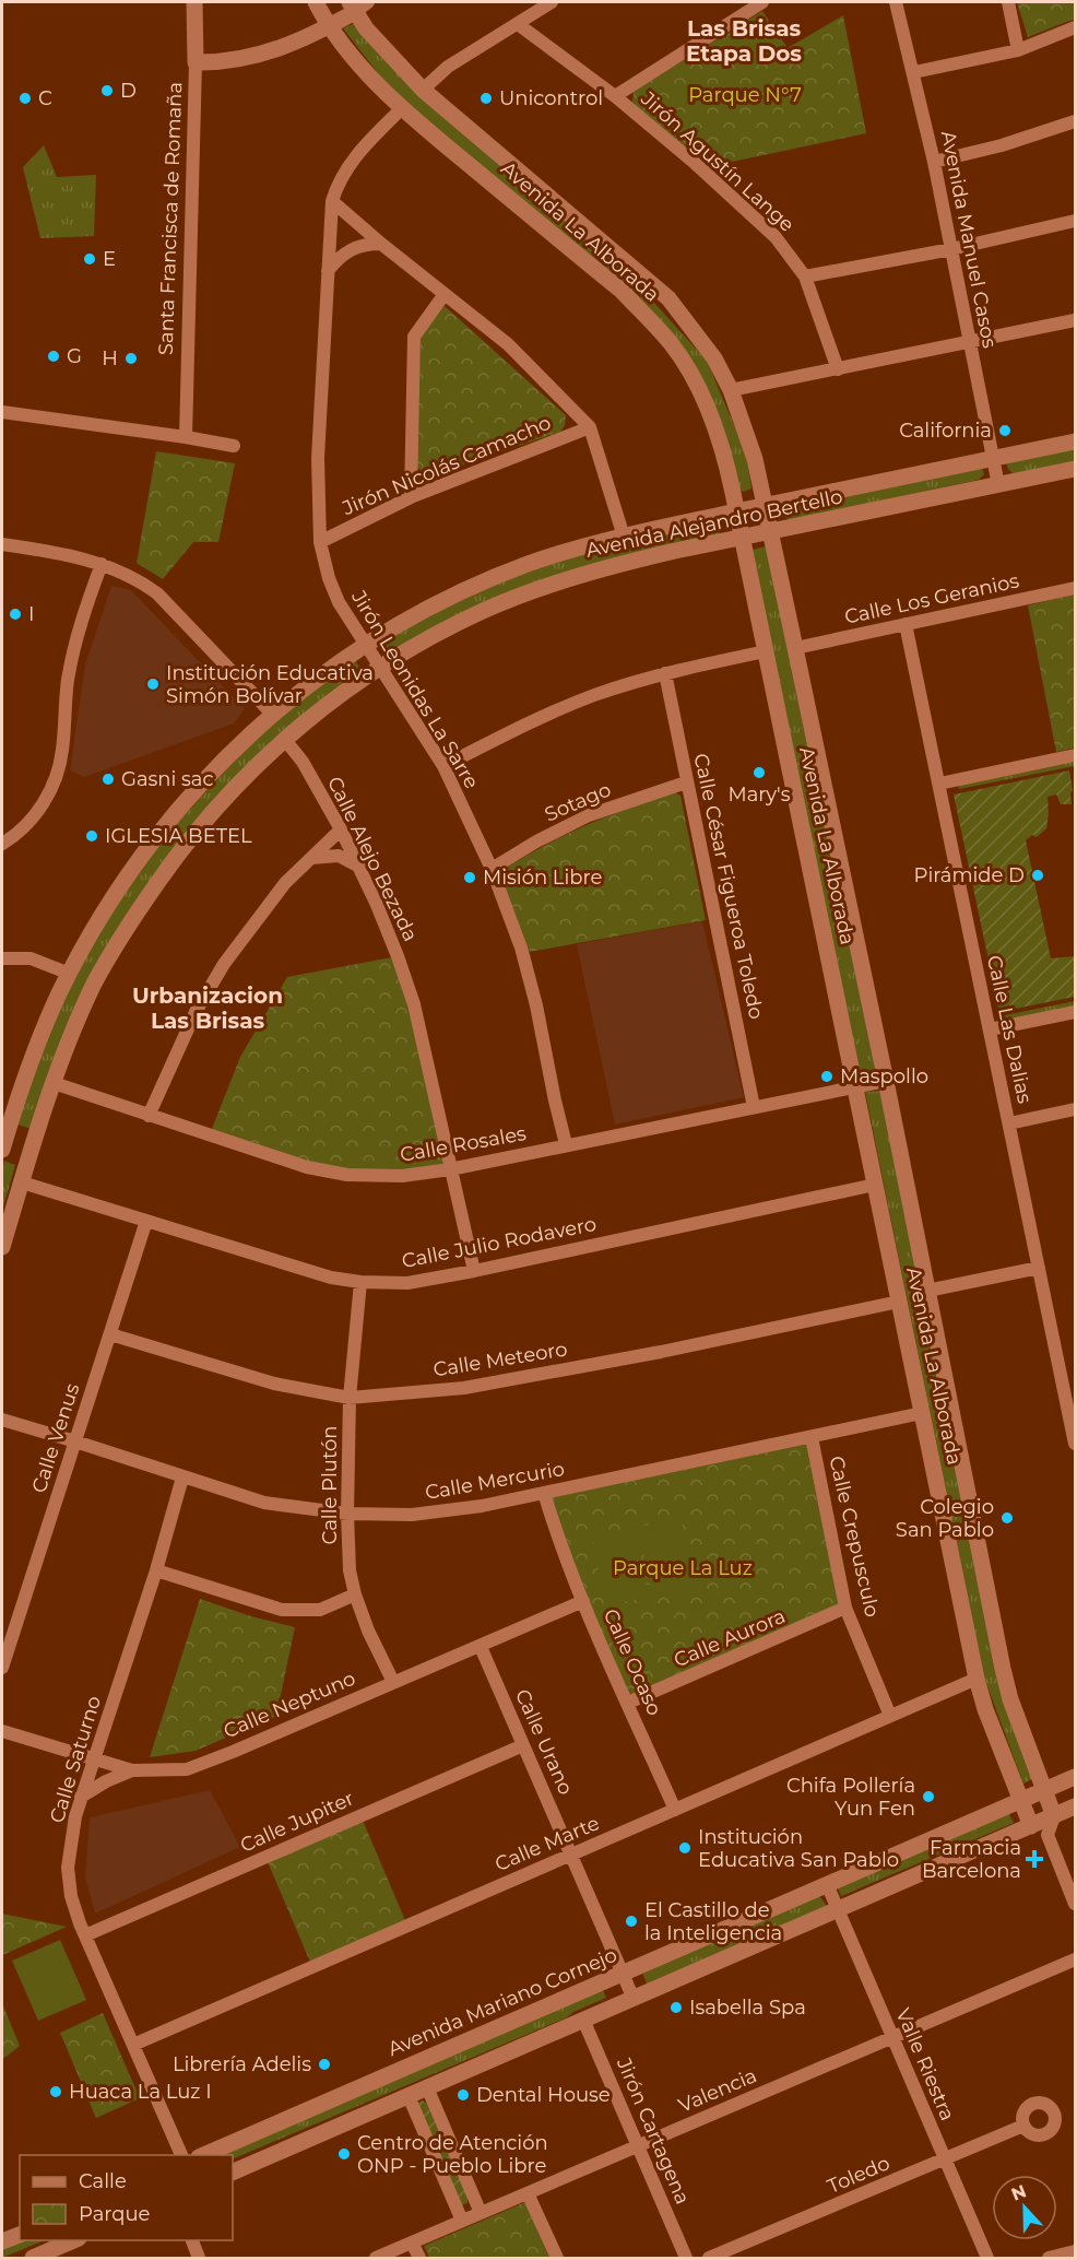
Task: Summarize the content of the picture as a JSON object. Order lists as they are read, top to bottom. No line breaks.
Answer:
{"streets":{"main road":["Santa Francisca de Romaña","Avenida La Alborada","Avenida Alejandro Bertello","Avenida Mariano Cornejo"],"street":["Jirón Agustín Lange","Avenida Manuel Casos","Jirón Nicolás Camacho","Calle Los Geranios","Jirón Leonidas La Sarre","Sotago","Calle Alejo Bezada","Calle César Figueroa Toledo","Calle Las Dalias","Calle Rosales","Calle Julio Rodavero","Calle Meteoro","Calle Venus","Calle Mercurio","Calle Plutón","Calle Crepusculo","Calle Aurora","Calle Ocaso","Calle Neptuno","Calle Urano","Calle Saturno","Calle Jupiter","Calle Marte","Valle Riestra","Valencia","Jirón Cartagena","Toledo"]},"crossings":[["Avenida La Alborada","Avenida Alejandro Bertello"],["Avenida La Alborada","Calle Los Geranios"],["Avenida La Alborada","Jirón Leonidas La Sarre"],["Avenida La Alborada","Calle Rosales"],["Avenida La Alborada","Calle Julio Rodavero"],["Avenida La Alborada","Calle Meteoro"],["Avenida La Alborada","Calle Mercurio"],["Avenida La Alborada","Calle Marte"],["Avenida La Alborada","Avenida Mariano Cornejo"],["Avenida Manuel Casos","Avenida Alejandro Bertello"],["Jirón Nicolás Camacho","Jirón Leonidas La Sarre"],["Avenida Alejandro Bertello","Jirón Leonidas La Sarre"],["Avenida Alejandro Bertello","Calle Alejo Bezada"],["Avenida Alejandro Bertello","Calle Rosales"],["Avenida Alejandro Bertello","Calle Julio Rodavero"],["Calle Los Geranios","Calle Las Dalias"],["Jirón Leonidas La Sarre","Sotago"],["Jirón Leonidas La Sarre","Calle Rosales"],["Sotago","Calle César Figueroa Toledo"],["Calle Alejo Bezada","Calle Rosales"],["Calle Alejo Bezada","Calle Julio Rodavero"],["Calle César Figueroa Toledo","Calle Rosales"],["Calle Julio Rodavero","Calle Venus"],["Calle Julio Rodavero","Calle Plutón"],["Calle Meteoro","Calle Venus"],["Calle Meteoro","Calle Plutón"],["Calle Venus","Calle Mercurio"],["Calle Mercurio","Calle Plutón"],["Calle Mercurio","Calle Crepusculo"],["Calle Mercurio","Calle Ocaso"],["Calle Mercurio","Calle Saturno"],["Calle Plutón","Calle Neptuno"],["Calle Crepusculo","Calle Aurora"],["Calle Crepusculo","Calle Marte"],["Calle Aurora","Calle Ocaso"],["Calle Ocaso","Calle Neptuno"],["Calle Ocaso","Calle Marte"],["Calle Neptuno","Calle Urano"],["Calle Neptuno","Calle Saturno"],["Calle Urano","Calle Jupiter"],["Calle Urano","Calle Marte"],["Calle Urano","Avenida Mariano Cornejo"],["Calle Saturno","Calle Jupiter"],["Calle Saturno","Calle Marte"],["Avenida Mariano Cornejo","Valle Riestra"],["Valle Riestra","Valencia"],["Valle Riestra","Toledo"],["Valencia","Jirón Cartagena"]],"districts":["Las Brisas Etapa Dos","Urbanizacion Las Brisas"],"parks":["Parque N°7","Parque La Luz"],"places":{"other":["D","C","Unicontrol","E","G","H","California","I","Institución Educativa Simón Bolívar","Mary's","Gasni sac","IGLESIA BETEL","Pirámide D","Misión Libre","Maspollo","Colegio San Pablo","Chifa Pollería Yun Fen","Institución Educativa San Pablo","El Castillo de la Inteligencia","Isabella Spa","Librería Adelis","Huaca La Luz I","Dental House","Centro de Atención ONP - Pueblo Libre"],"health":["Farmacia Barcelona"]},"legend":["Calle","Parque"],"north":"top"}
